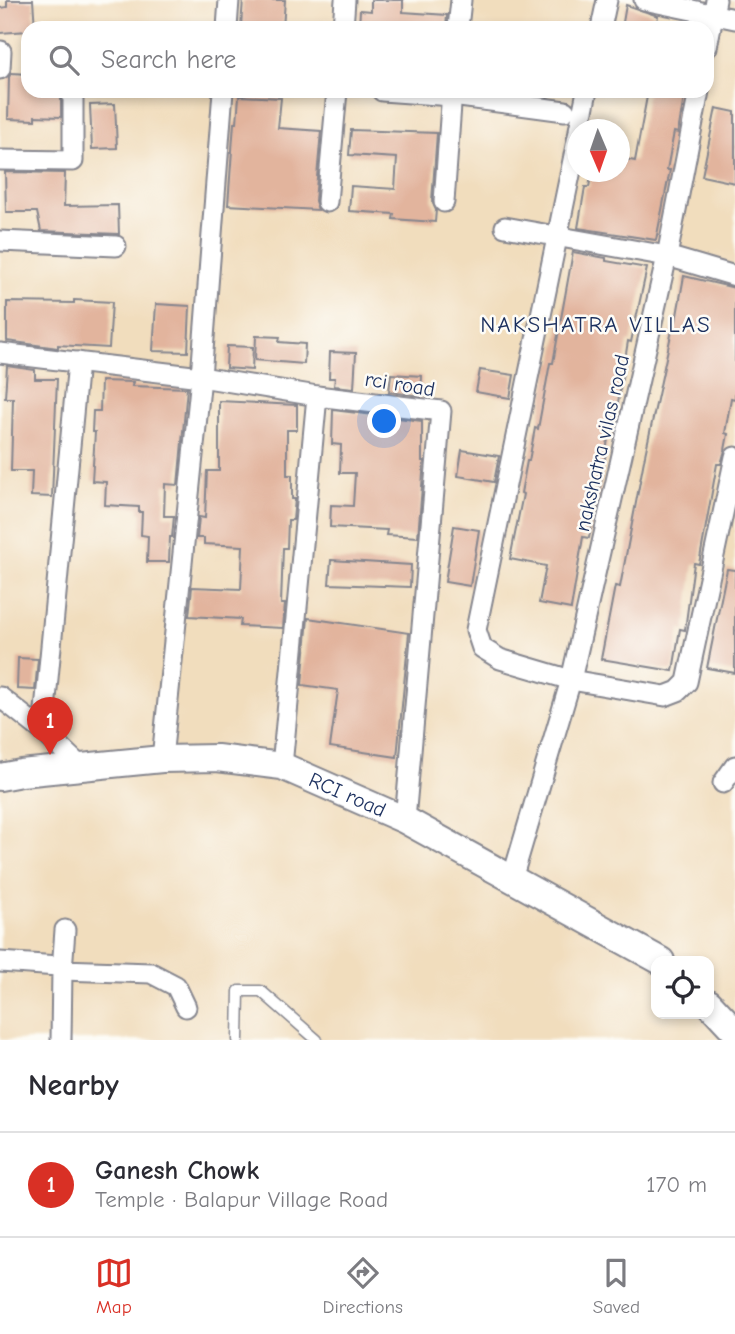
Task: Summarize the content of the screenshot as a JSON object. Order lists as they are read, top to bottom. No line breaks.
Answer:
{"streets":{"street":["rci road","nakshatra vilas road","RCI road"]},"crossings":[["rci road","RCI road"]],"districts":["NAKSHATRA VILLAS"],"north":"bottom","page":{"search":"Search here","pins":"1","heading":"Nearby","list":[{"mark":"1","name":"Ganesh Chowk","note":"Temple · Balapur Village Road","value":"170 m"}],"nav":["Map","Directions","Saved"]}}
